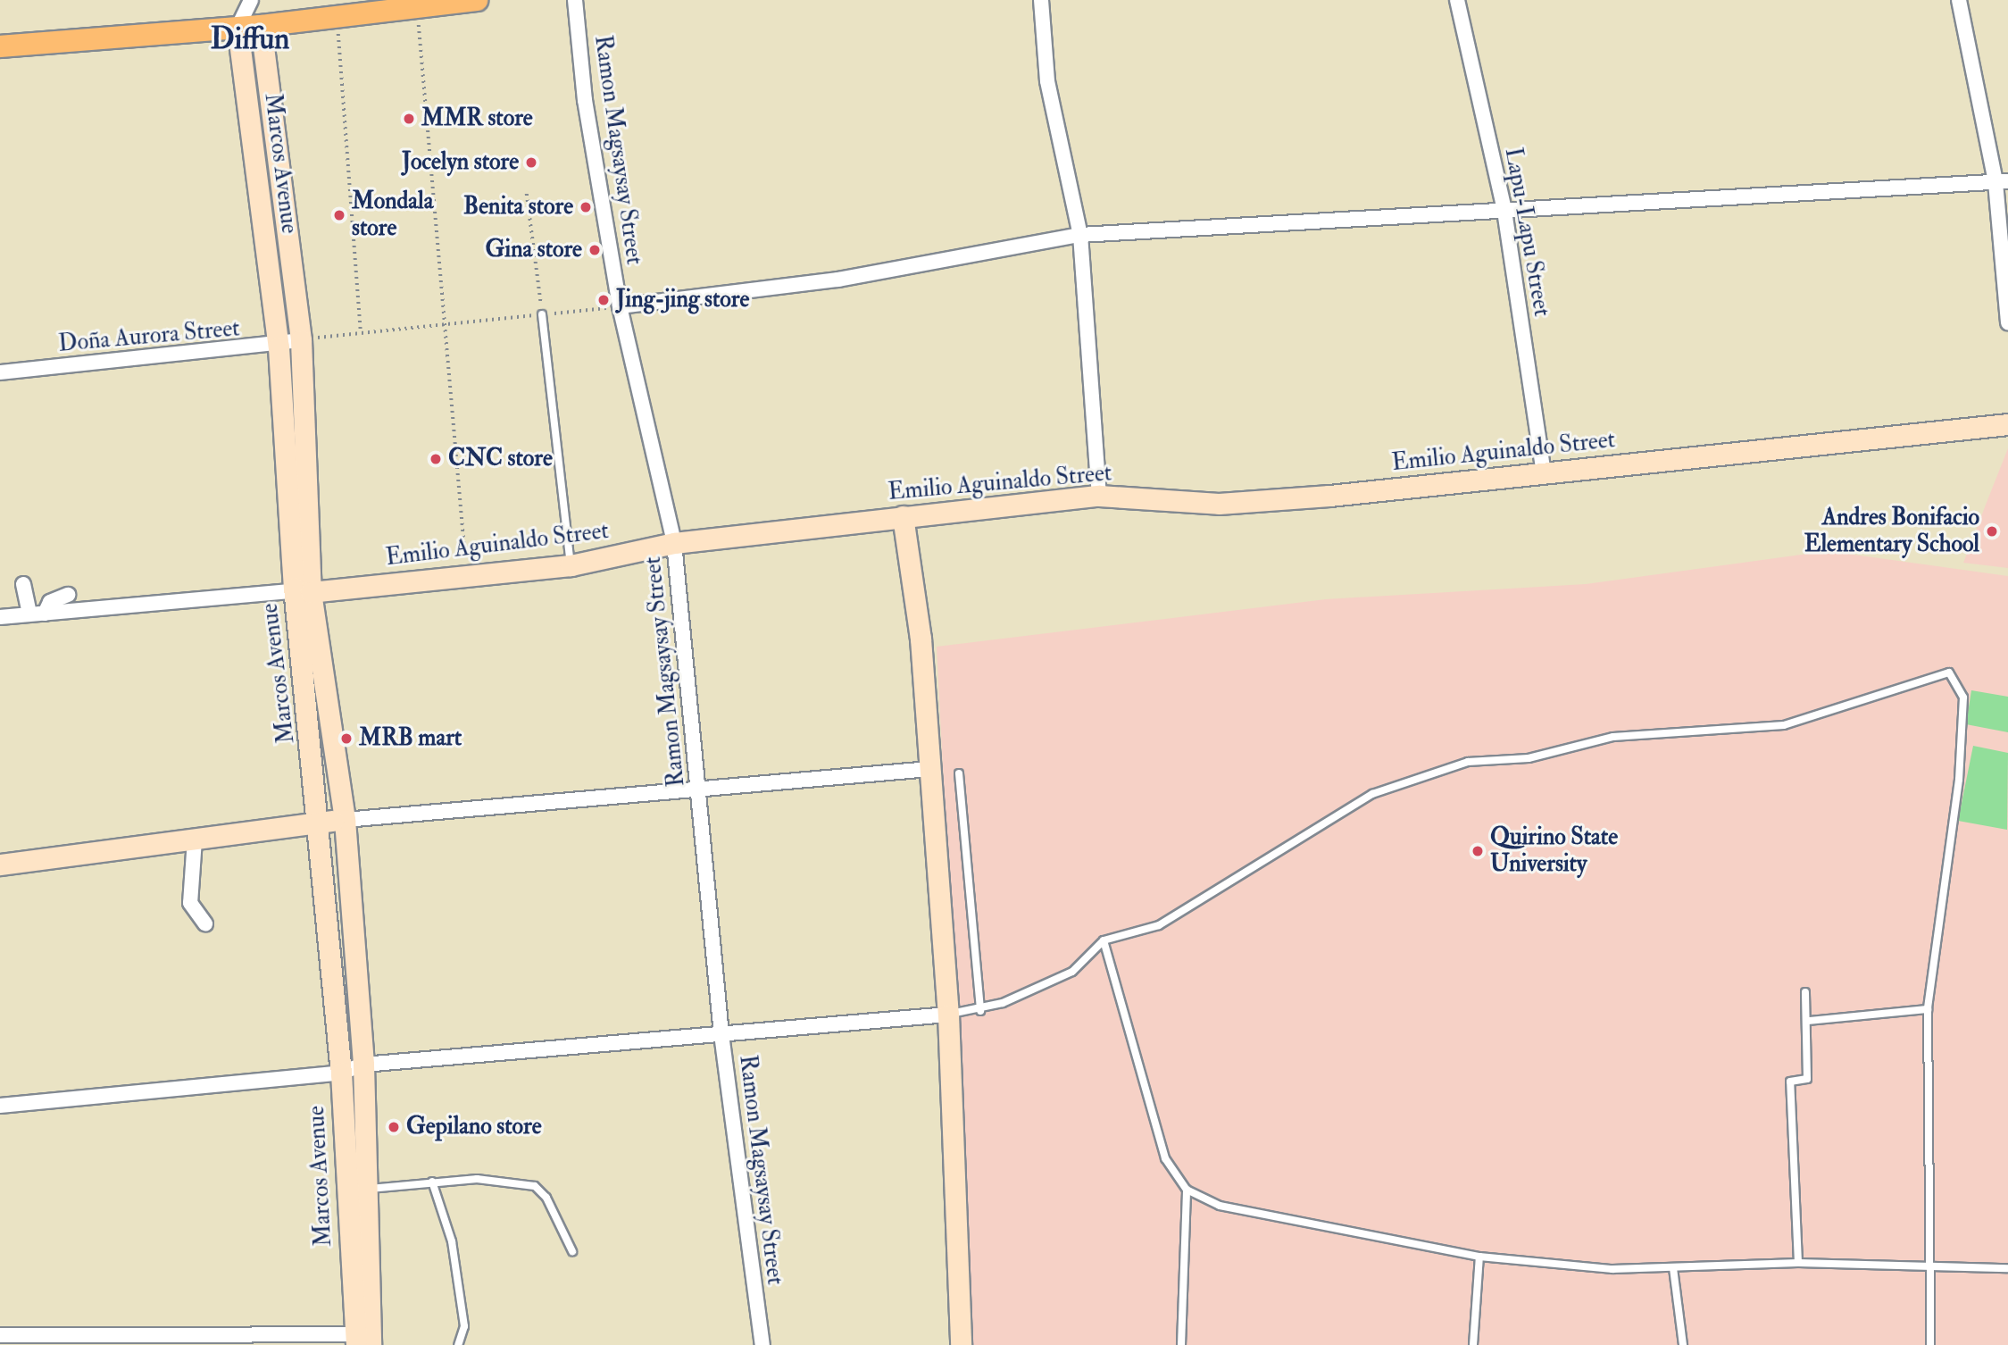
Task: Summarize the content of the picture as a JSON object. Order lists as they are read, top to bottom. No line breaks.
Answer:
{"streets":{"street":["Ramon Magsaysay Street","Marcos Avenue","Lapu-Lapu Street","Doña Aurora Street","Emilio Aguinaldo Street"]},"crossings":[["Ramon Magsaysay Street","Emilio Aguinaldo Street"],["Marcos Avenue","Doña Aurora Street"],["Marcos Avenue","Emilio Aguinaldo Street"],["Lapu-Lapu Street","Emilio Aguinaldo Street"]],"districts":["Diffun"],"places":["MMR store","Jocelyn store","Benita store","Mondala store","Gina store","Jing-jing store","CNC store","Andres Bonifacio Elementary School","MRB mart","Quirino State University","Gepilano store"]}
